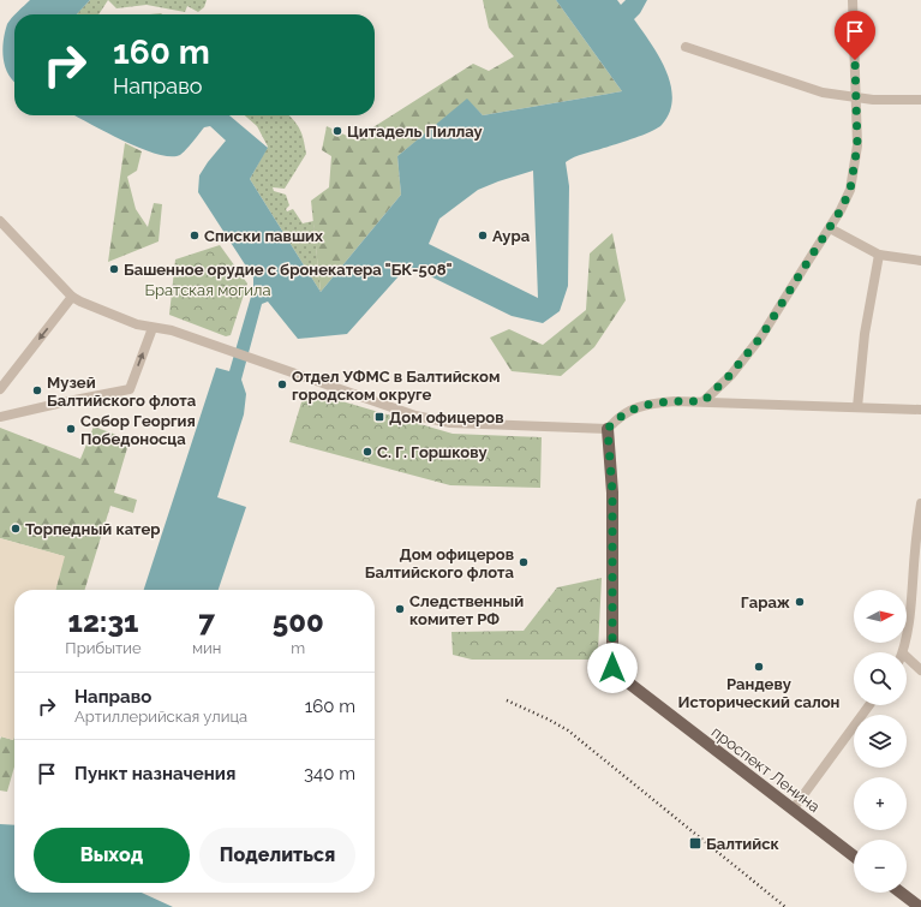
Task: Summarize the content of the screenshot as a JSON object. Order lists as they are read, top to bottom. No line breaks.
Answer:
{"streets":{"main road":["проспект Ленина"]},"parks":["Братская могила"],"places":{"other":["Цитадель Пиллау","Списки павших","Аура","Башенное орудие с бронекатера \"БК-508\"","Отдел УФМС в Балтийском городском округе","Музей Балтийского флота","Собор Георгия Победоносца","С. Г. Горшкову","Торпедный катер","Дом офицеров Балтийского флота","Гараж","Следственный комитет РФ","Рандеву Исторический салон"],"transit":["Дом офицеров","Балтийск"]},"north":"right","page":{"turn":["160 m","Направо"],"map_buttons":["+","−"],"eta":["12:31","Прибытие","7","мин","500","m"],"list":[{"name":"Направо","note":"Артиллерийская улица","value":"160 m"},{"name":"Пункт назначения","value":"340 m"}],"buttons":["Выход","Поделиться"]}}
